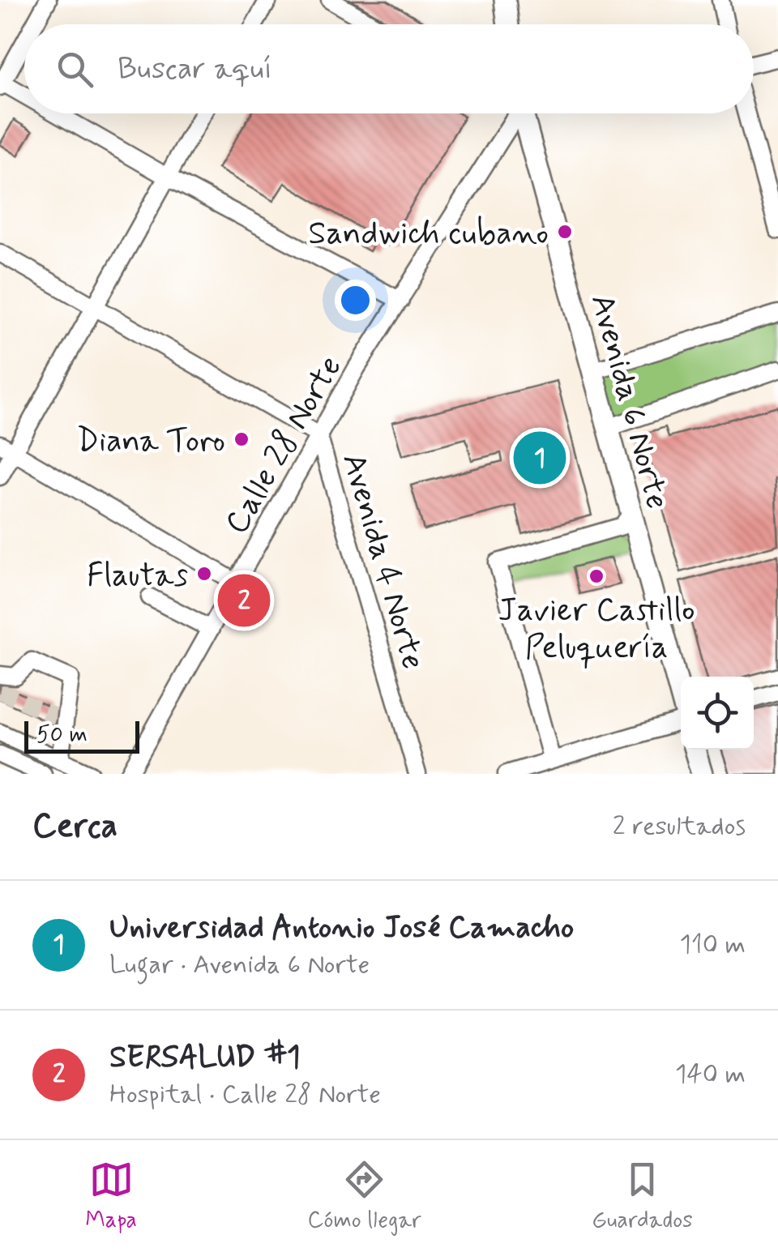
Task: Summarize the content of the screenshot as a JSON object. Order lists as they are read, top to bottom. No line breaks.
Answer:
{"streets":{"main road":["Avenida 6 Norte"],"street":["Calle 28 Norte","Avenida 4 Norte"]},"crossings":[["Calle 28 Norte","Avenida 4 Norte"]],"places":["Sandwich cubano","Diana Toro","Flautas","Javier Castillo Peluquería"],"scale_bar":"50 m","page":{"search":"Buscar aquí","pins":["1","2"],"scale":"50 m","heading":["Cerca","2 resultados"],"list":[{"mark":"1","name":"Universidad Antonio José Camacho","note":"Lugar · Avenida 6 Norte","value":"110 m"},{"mark":"2","name":"SERSALUD #1","note":"Hospital · Calle 28 Norte","value":"140 m"}],"nav":["Mapa","Cómo llegar","Guardados"]}}
